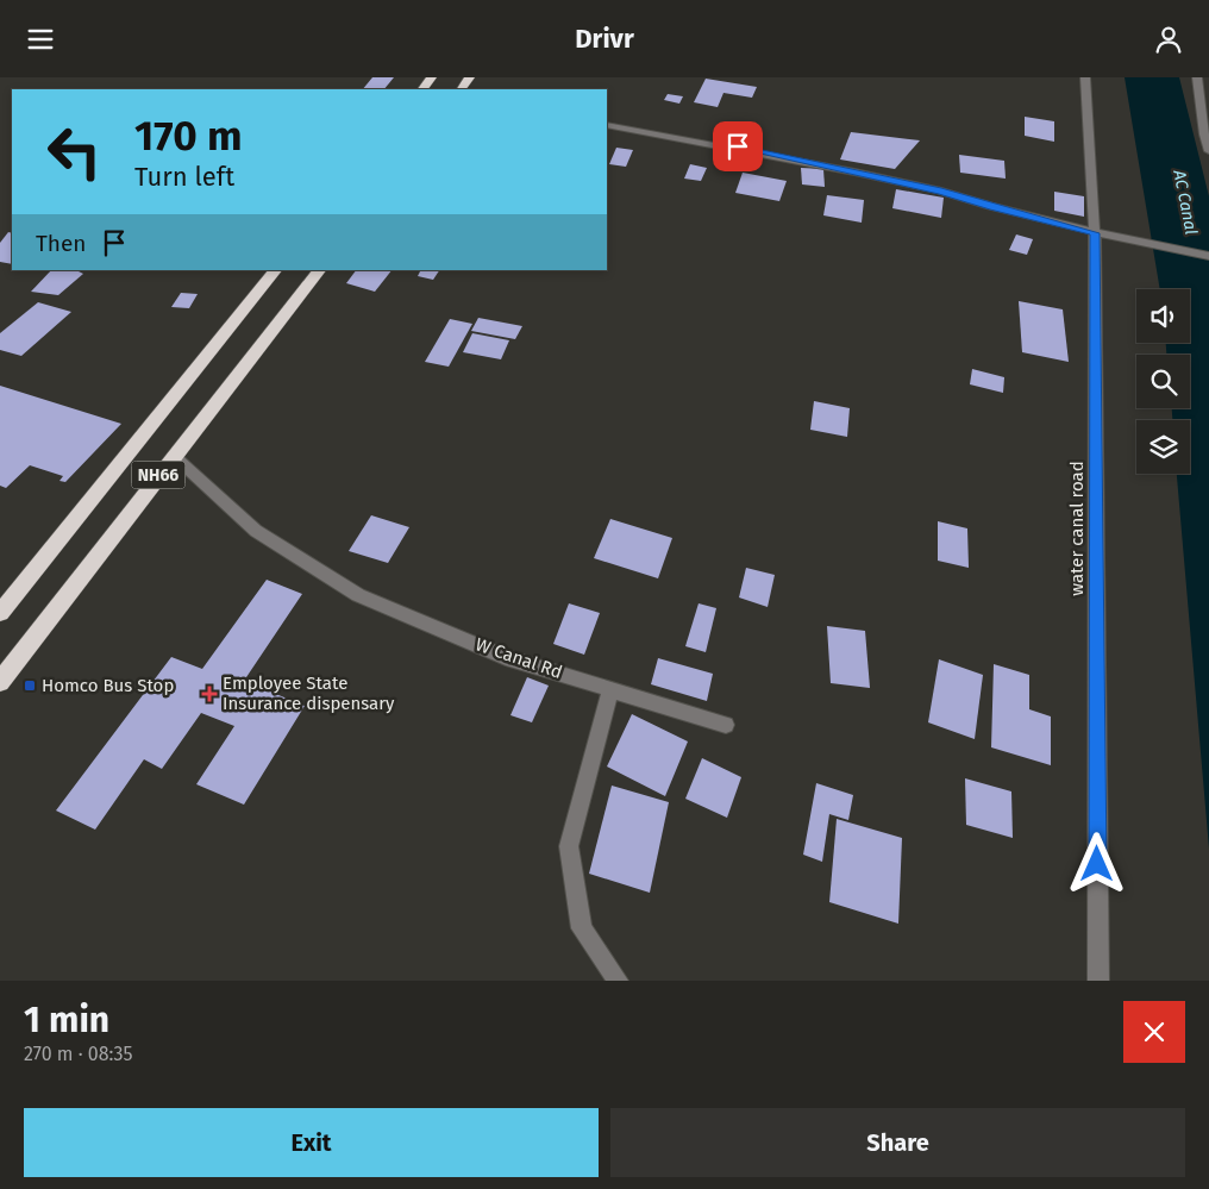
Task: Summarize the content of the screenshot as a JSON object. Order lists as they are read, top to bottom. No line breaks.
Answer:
{"streets":{"highway":["NH66"],"street":["water canal road","W Canal Rd"]},"crossings":[["NH66","W Canal Rd"]],"water":["AC Canal"],"places":{"transit":["Homco Bus Stop"],"health":["Employee State Insurance dispensary"]},"page":{"header":"Drivr","turn":["170 m","Turn left"],"then":"Then","heading":["1 min","270 m · 08:35"],"buttons":["Exit","Share"]}}
